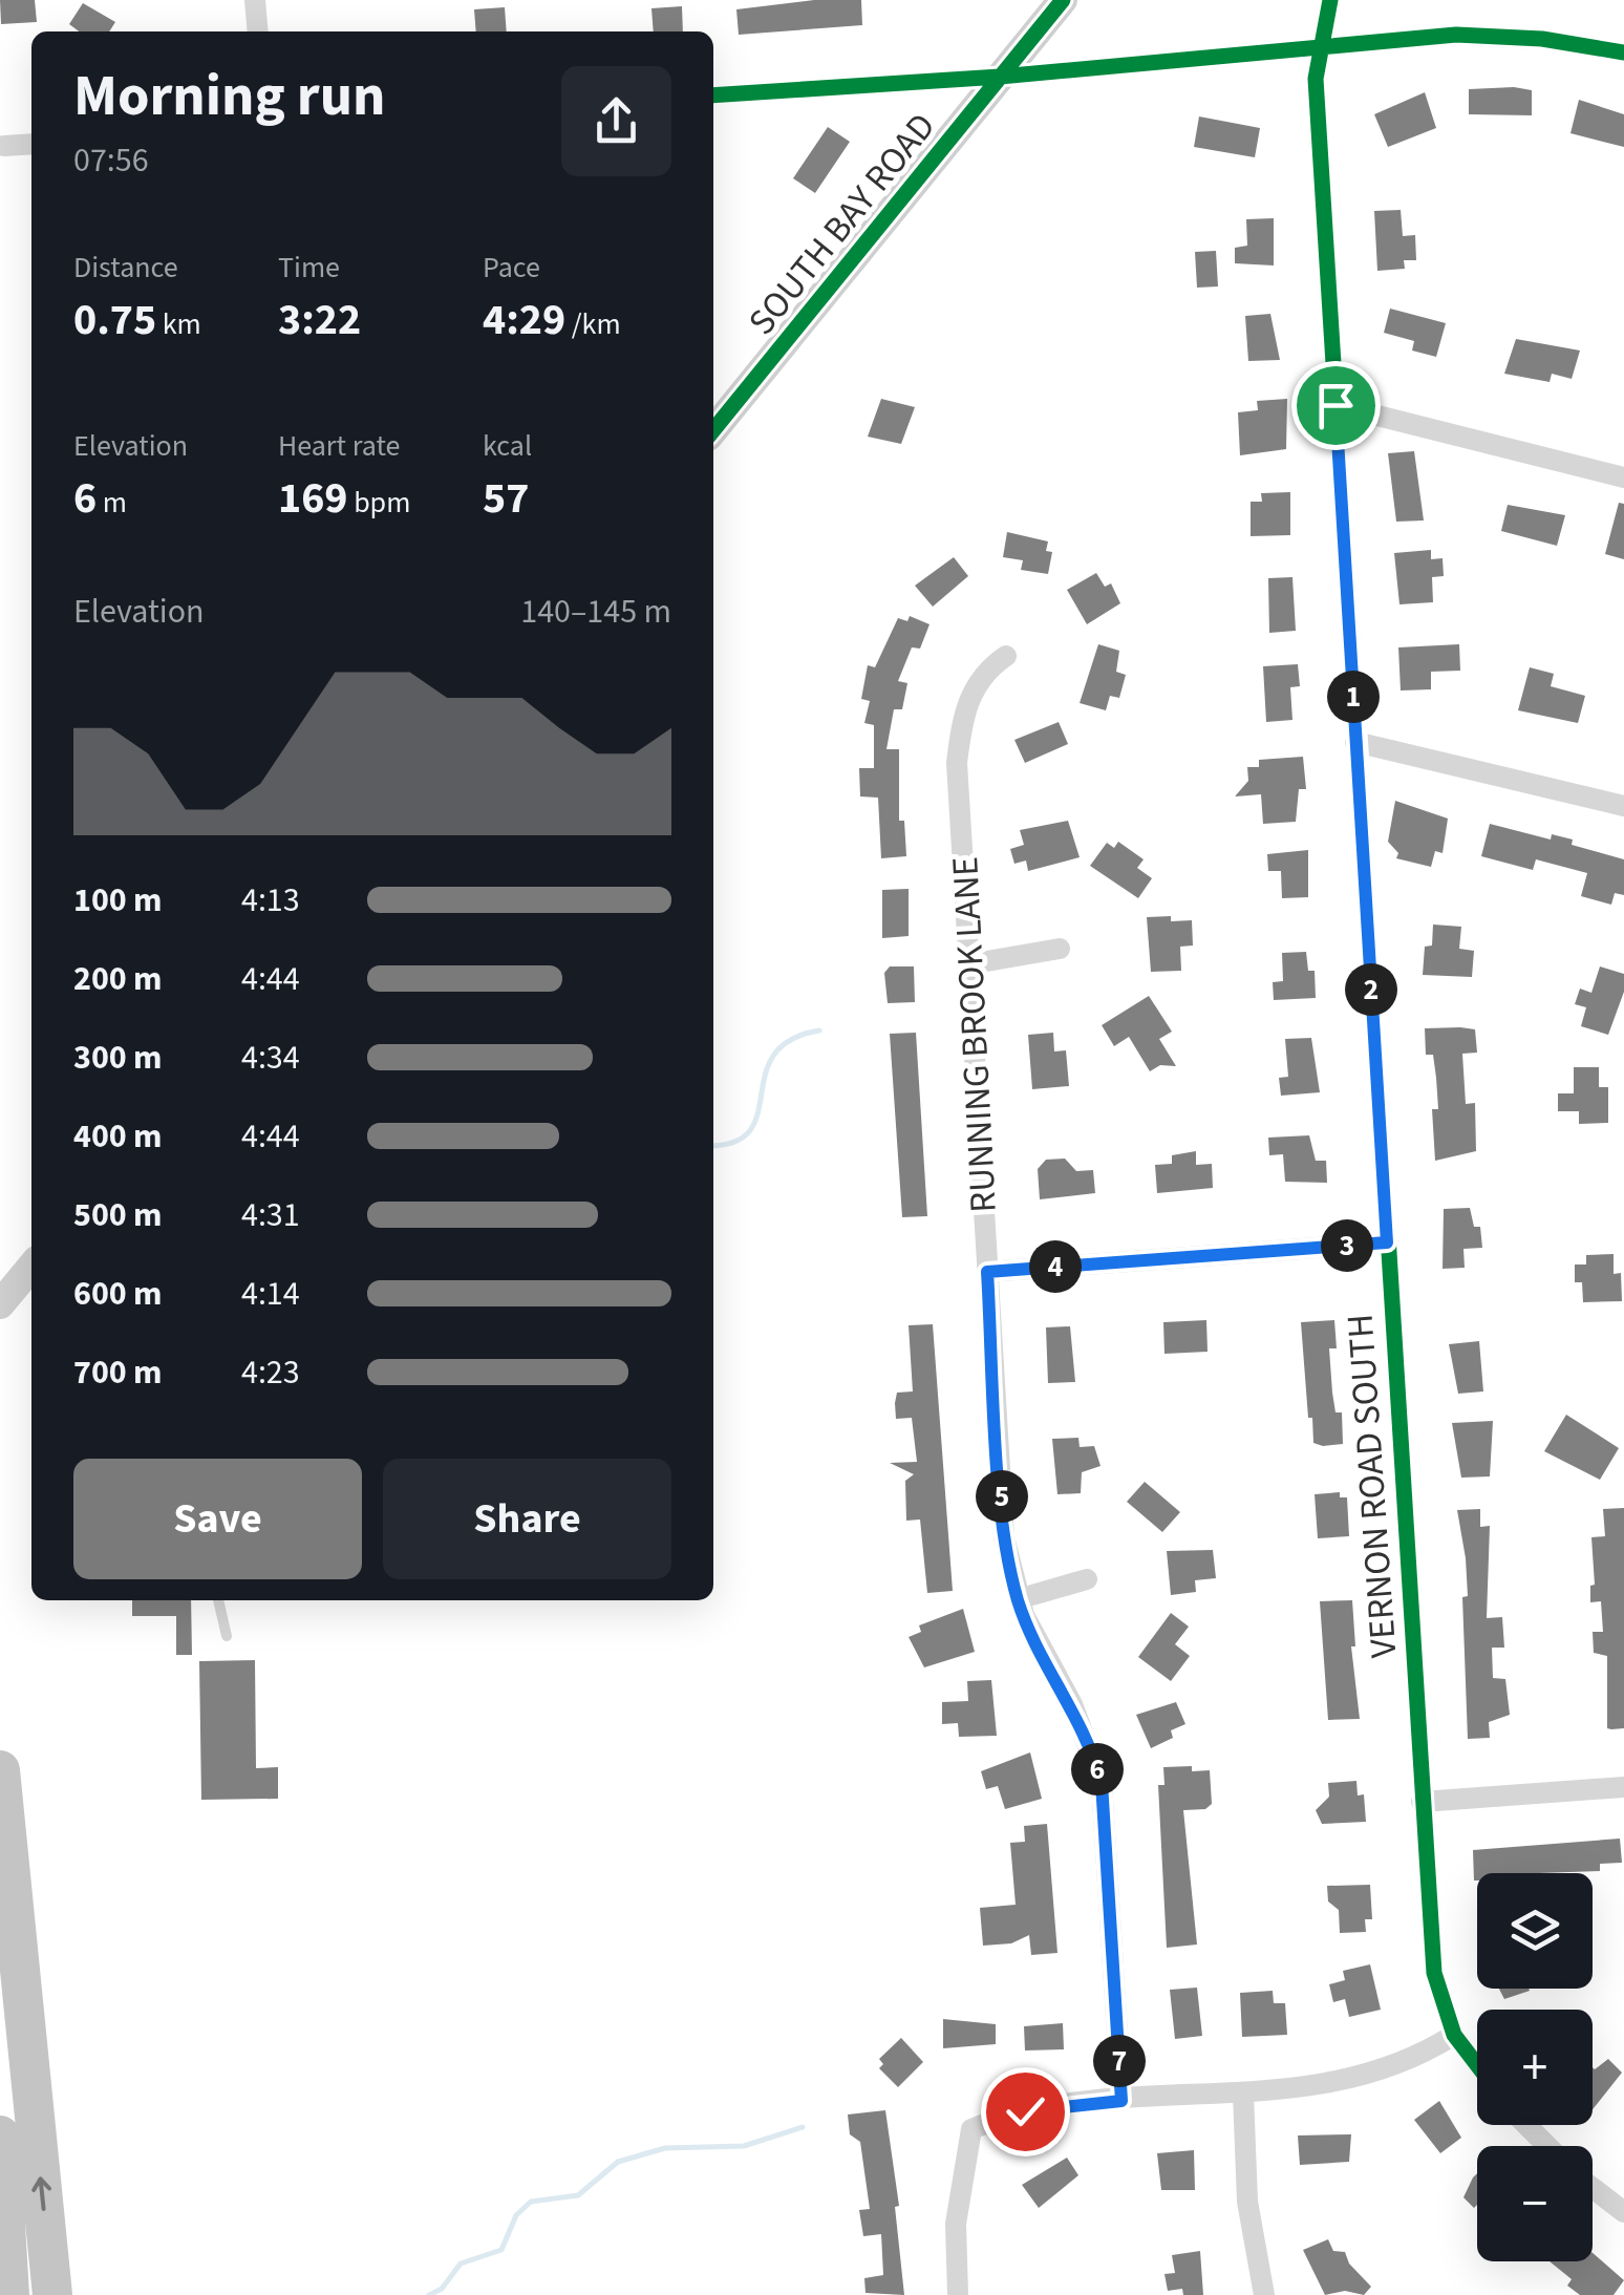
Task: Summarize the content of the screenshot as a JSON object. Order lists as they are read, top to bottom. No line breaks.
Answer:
{"streets":{"street":["SOUTH BAY ROAD","RUNNING BROOK LANE","VERNON ROAD SOUTH"]},"page":{"heading":["Morning run","07:56"],"stats":[["Distance","0.75 km"],["Time","3:22"],["Pace","4:29 /km"],["Elevation","6 m"],["Heart rate","169 bpm"],["kcal","57"]],"chart":["Elevation","140–145 m"],"pins":["1","2","3","4","5","6","7"],"list":[{"name":"100 m","note":"4:13"},{"name":"200 m","note":"4:44"},{"name":"300 m","note":"4:34"},{"name":"400 m","note":"4:44"},{"name":"500 m","note":"4:31"},{"name":"600 m","note":"4:14"},{"name":"700 m","note":"4:23"}],"buttons":["Save","Share"],"map_buttons":["+","−"]}}
